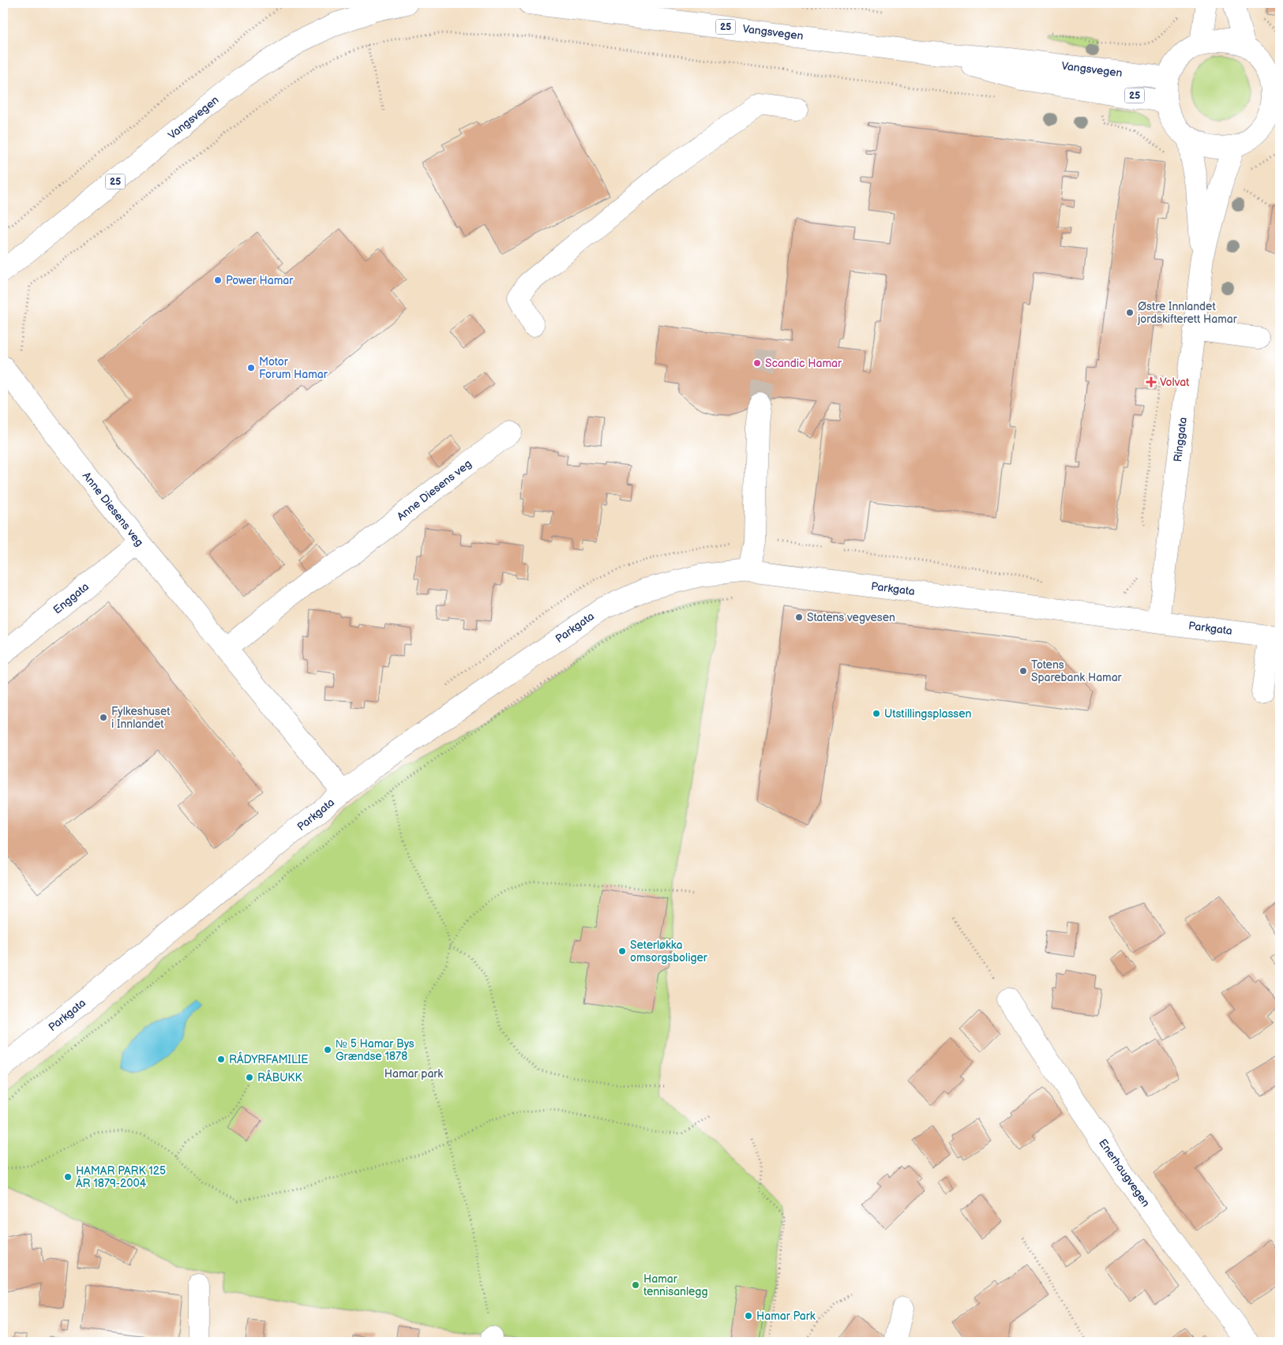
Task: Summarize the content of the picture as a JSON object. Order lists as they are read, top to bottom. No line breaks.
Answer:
{"streets":{"main road":["25","Vangsvegen","Ringgata","Anne Diesens veg","Parkgata","Enggata","Enerhaugvegen"]},"crossings":[["Vangsvegen","Ringgata"],["Ringgata","Parkgata"],["Anne Diesens veg","Parkgata"],["Anne Diesens veg","Enggata"]],"parks":["Hamar park"],"places":{"other":["Power Hamar","Østre Innlandet jordskifterett Hamar","Scandic Hamar","Motor Forum Hamar","Statens vegvesen","Totens Sparebank Hamar","Utstillingsplassen","Fylkeshuset i Innlandet","Seterløkka omsorgsboliger","№ 5 Hamar Bys Grændse 1878","RÅDYRFAMILIE","RÅBUKK","HAMAR PARK 125 ÅR 1879-2004","Hamar tennisanlegg","Hamar Park"],"health":["Volvat"]}}
